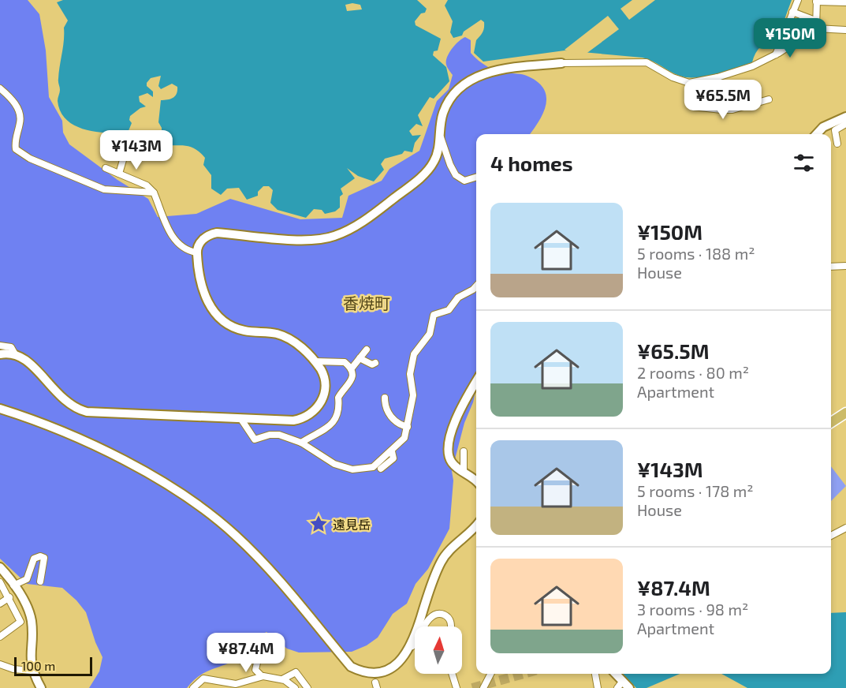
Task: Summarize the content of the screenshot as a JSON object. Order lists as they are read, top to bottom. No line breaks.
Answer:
{"districts":["香焼町"],"places":{"place":["遠見岳"]},"scale_bar":"100 m","north":"top","page":{"price":["¥150M","¥65.5M","¥143M","¥87.4M"],"heading":"4 homes","list":[{"name":"¥150M","note":"5 rooms · 188 m² · House"},{"name":"¥65.5M","note":"2 rooms · 80 m² · Apartment"},{"name":"¥143M","note":"5 rooms · 178 m² · House"},{"name":"¥87.4M","note":"3 rooms · 98 m² · Apartment"}],"scale":"100 m"}}
